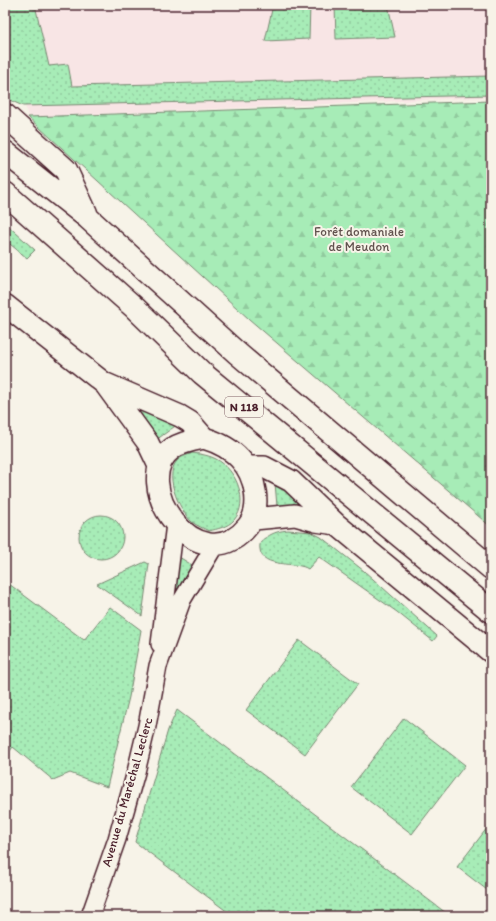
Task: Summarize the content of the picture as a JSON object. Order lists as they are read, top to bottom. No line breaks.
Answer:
{"streets":{"highway":["N 118"],"street":["Avenue du Maréchal Leclerc"]},"parks":["Forêt domaniale de Meudon"]}
